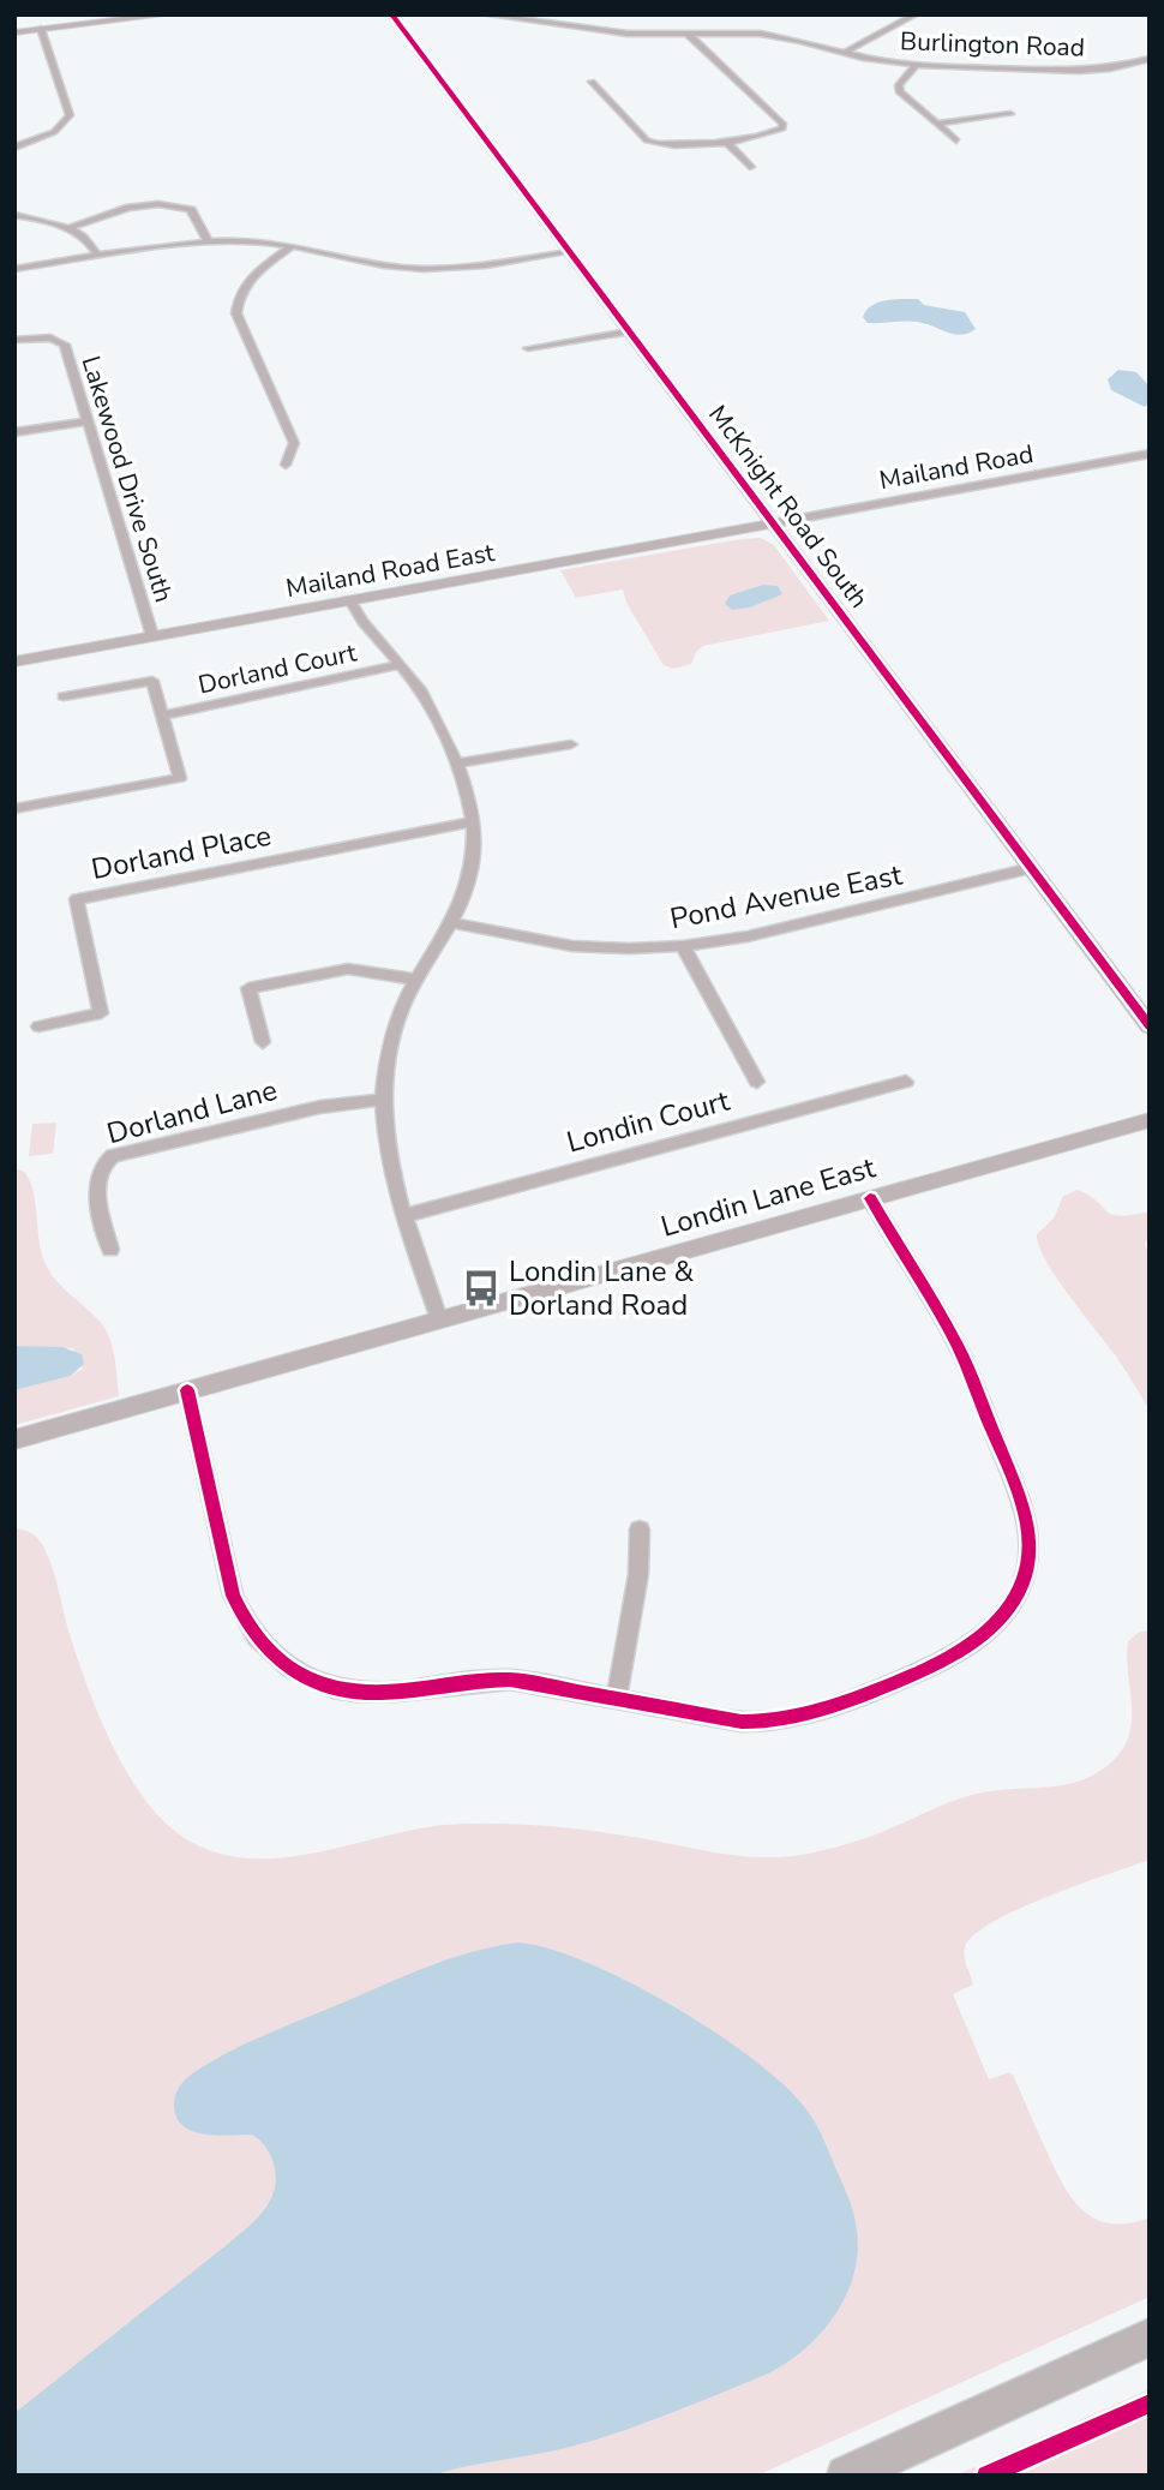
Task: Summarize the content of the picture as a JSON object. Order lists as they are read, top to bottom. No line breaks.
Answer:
{"streets":{"street":["Burlington Road","Mailand Road","Lakewood Drive South","McKnight Road South","Mailand Road East","Dorland Court","Dorland Place","Pond Avenue East","Dorland Lane","Londin Court","Londin Lane East"]},"crossings":[["Mailand Road","McKnight Road South"],["Mailand Road","Mailand Road East"],["Lakewood Drive South","Mailand Road East"],["McKnight Road South","Mailand Road East"],["McKnight Road South","Pond Avenue East"]],"places":{"bus stop":["Londin Lane & Dorland Road"]}}
